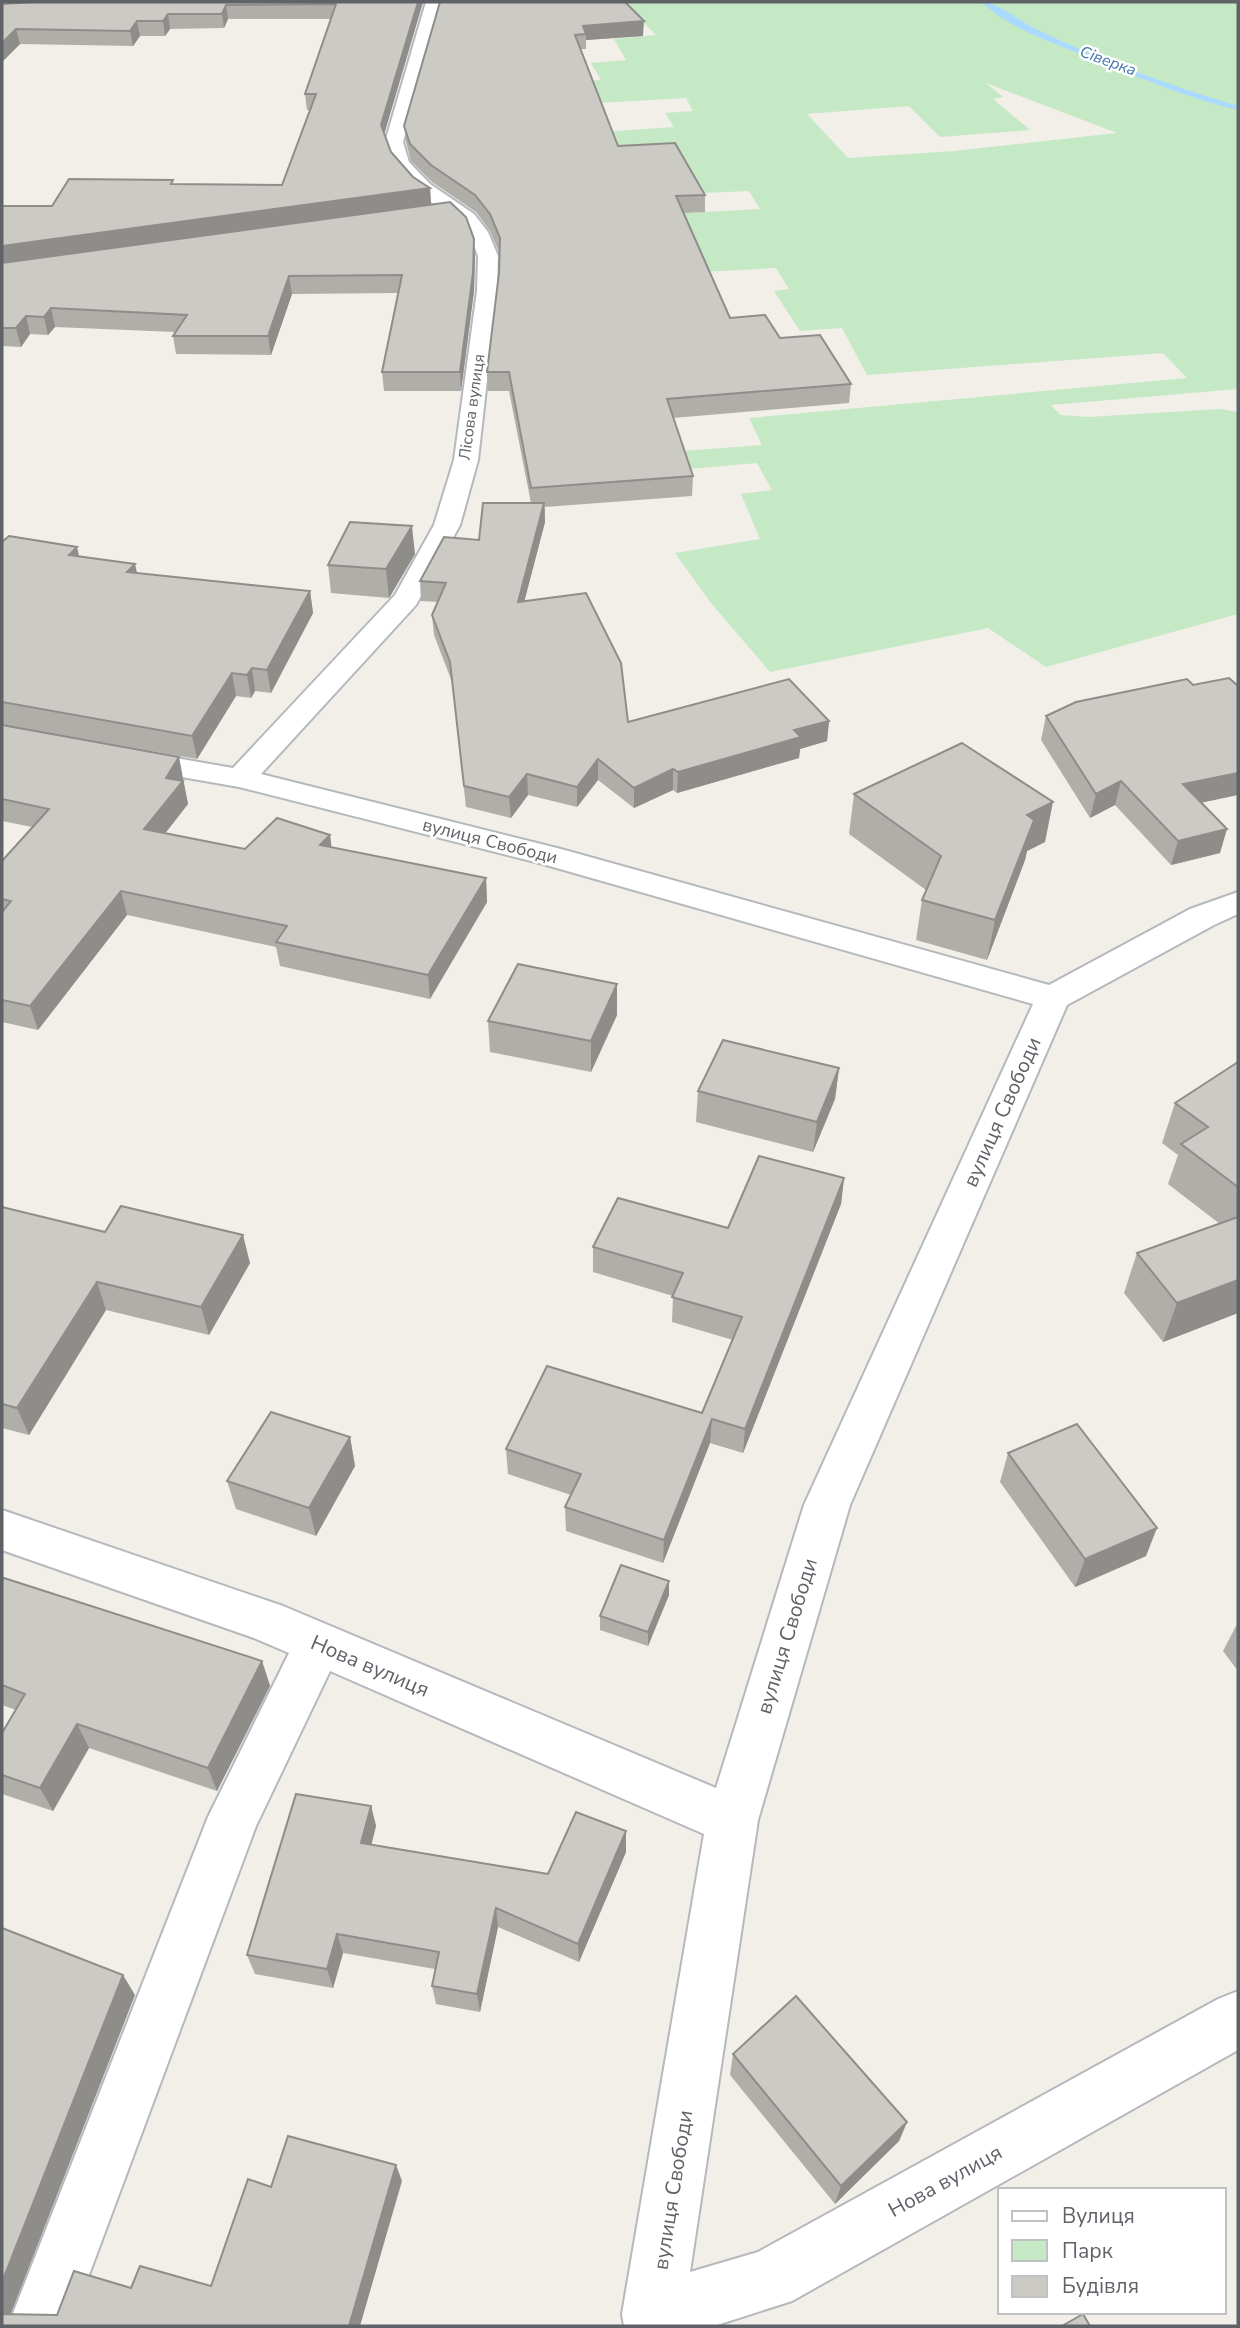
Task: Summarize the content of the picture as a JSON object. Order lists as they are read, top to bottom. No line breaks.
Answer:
{"streets":{"street":["Лісова вулиця","вулиця Свободи","Нова вулиця"]},"crossings":[["Лісова вулиця","вулиця Свободи"],["вулиця Свободи","Нова вулиця"]],"water":["Сіверка"],"legend":["Вулиця","Парк","Будівля"]}
